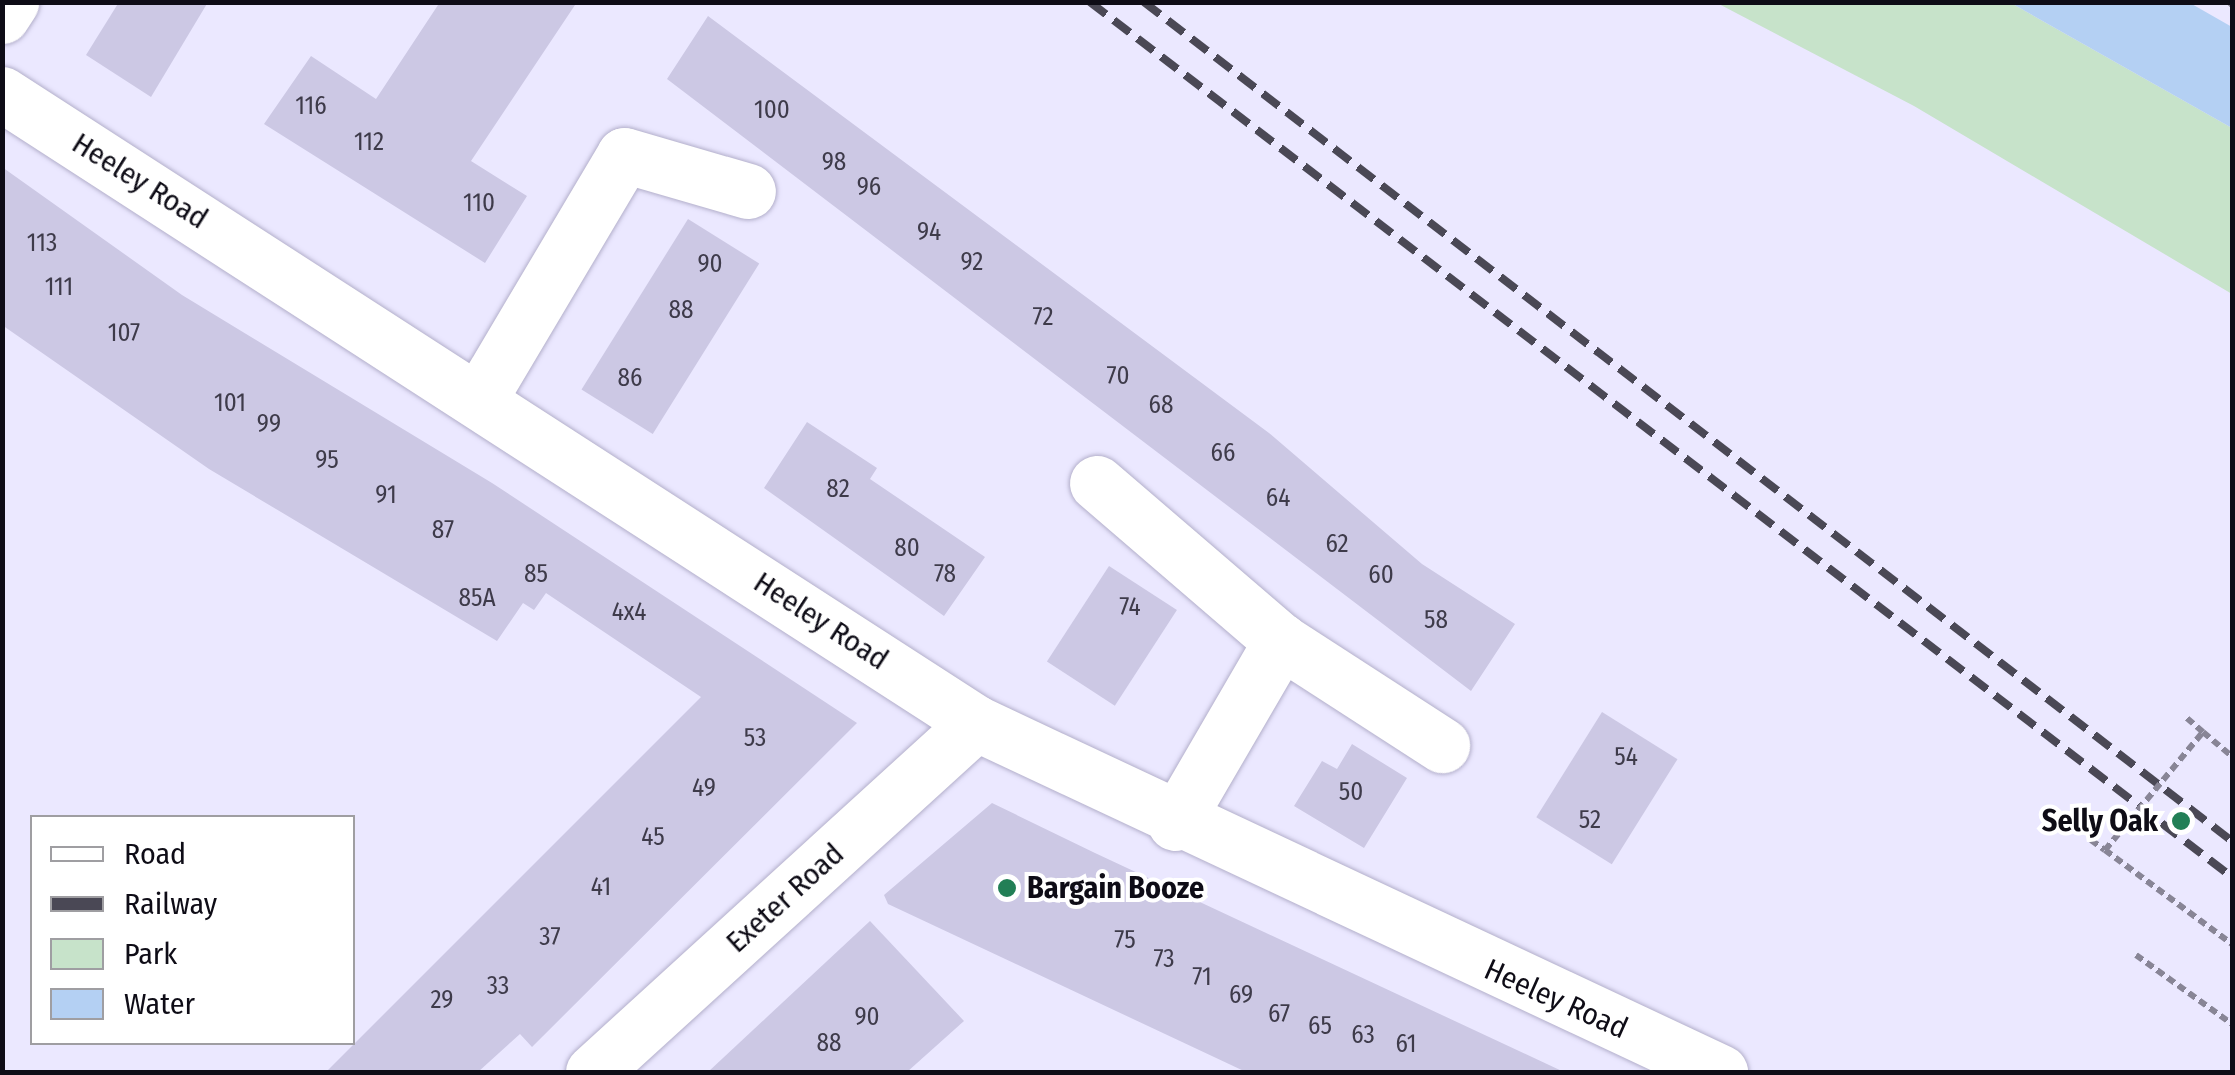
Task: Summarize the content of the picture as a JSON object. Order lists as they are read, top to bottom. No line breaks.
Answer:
{"streets":{"street":["Heeley Road","Exeter Road"]},"crossings":[["Heeley Road","Exeter Road"]],"places":["Selly Oak","Bargain Booze"],"house_numbers":["116","100","112","98","96","110","94","113","92","90","111","88","72","107","70","86","101","68","99","66","95","82","91","64","87","62","80","85","78","60","85A","74","4x4","58","53","54","49","50","52","45","41","37","75","73","71","33","69","29","67","90","65","63","88","61"],"legend":["Road","Railway","Park","Water"]}
